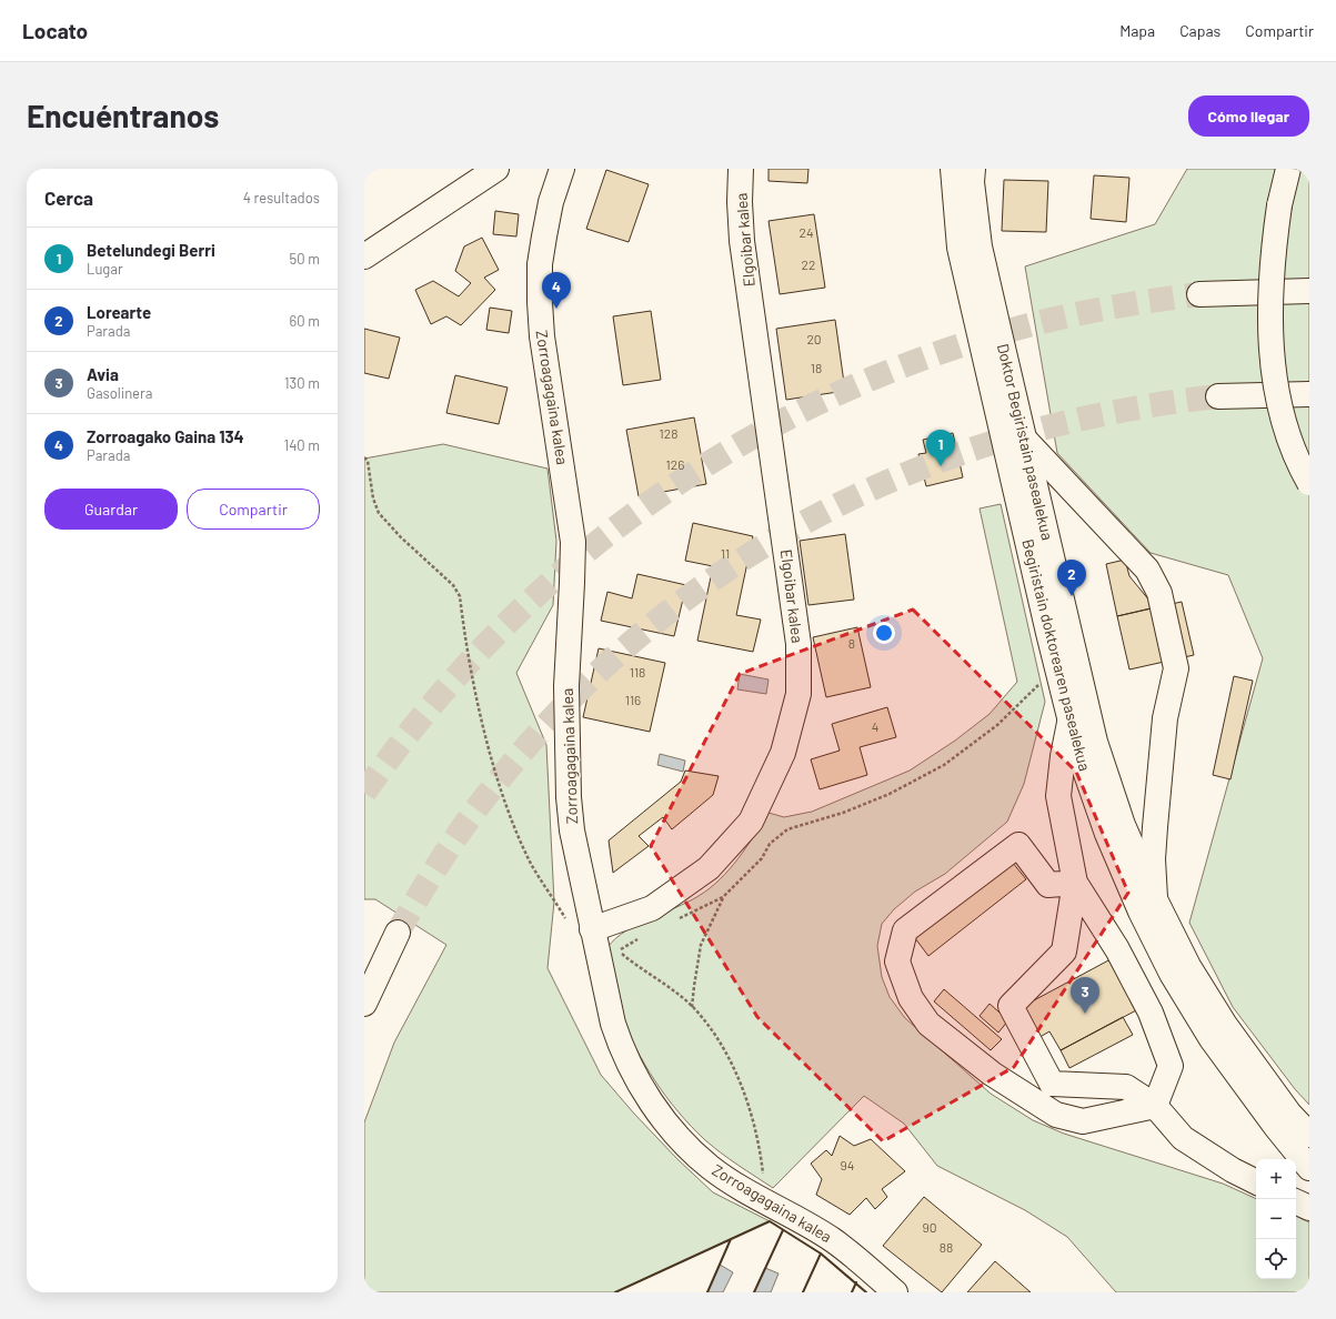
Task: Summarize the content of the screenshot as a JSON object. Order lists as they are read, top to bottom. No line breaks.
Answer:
{"streets":{"main road":["Elgoibar kalea","Zorroagagaina kalea","Doktor Begiristain pasealekua","Begiristain doktorearen pasealekua"]},"crossings":[["Elgoibar kalea","Zorroagagaina kalea"]],"house_numbers":["24","22","20","18","128","126","11","8","118","116","4","94","90","88"],"page":{"header":"Locato","nav":["Mapa","Capas","Compartir"],"buttons":["Cómo llegar",["Guardar","Compartir"]],"title":"Encuéntranos","heading":["Cerca","4 resultados"],"list":[{"mark":"1","name":"Betelundegi Berri","note":"Lugar","value":"50 m"},{"mark":"2","name":"Lorearte","note":"Parada","value":"60 m"},{"mark":"3","name":"Avia","note":"Gasolinera","value":"130 m"},{"mark":"4","name":"Zorroagako Gaina 134","note":"Parada","value":"140 m"}],"pins":["4","1","2","3"],"map_buttons":["+","−"]}}
